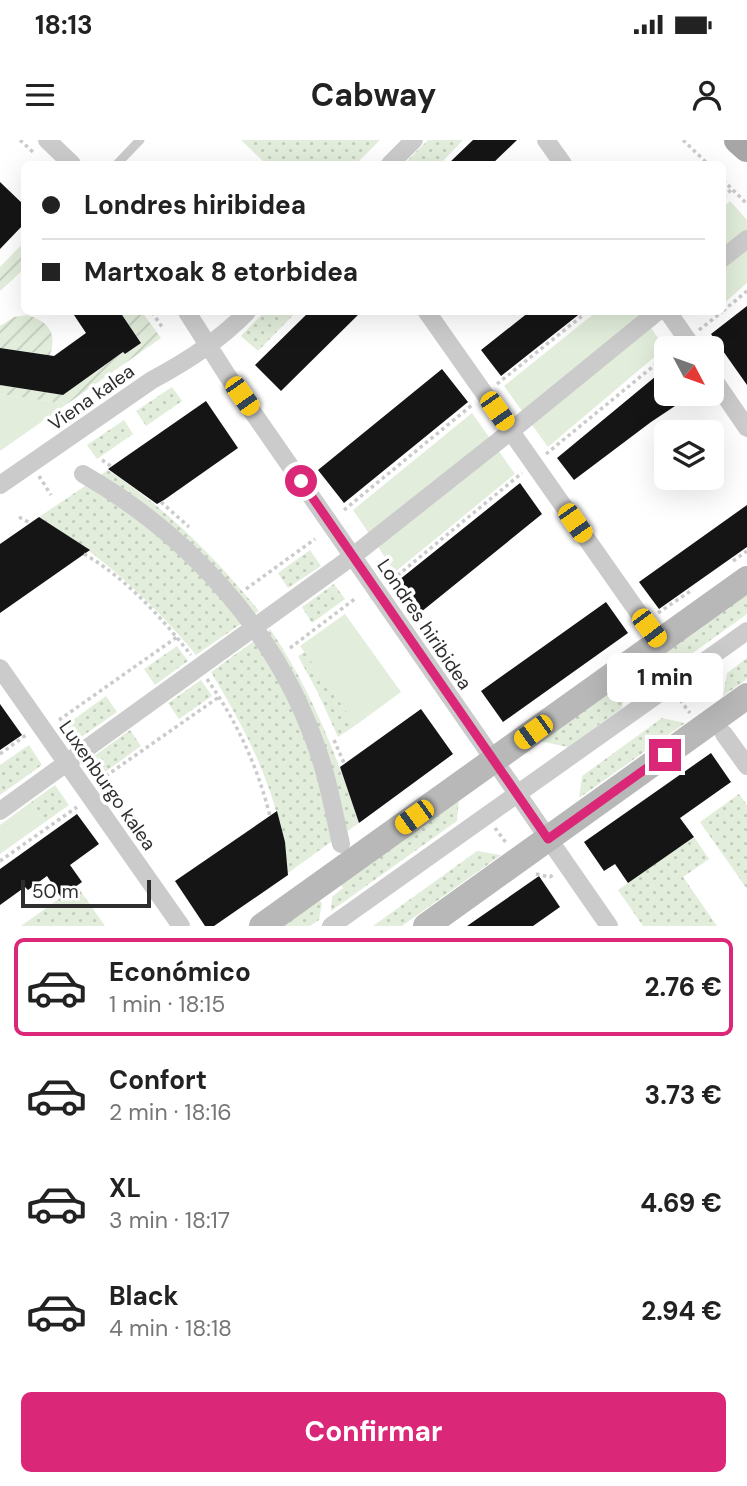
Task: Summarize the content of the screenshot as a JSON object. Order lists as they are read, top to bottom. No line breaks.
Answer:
{"streets":{"street":["Viena kalea","Londres hiribidea","Luxenburgo kalea"]},"crossings":[["Viena kalea","Londres hiribidea"]],"scale_bar":"50 m","north":"bottom right","page":{"status":"18:13","header":"Cabway","banner":["Londres hiribidea","Martxoak 8 etorbidea"],"bubble":"1 min","scale":"50 m","list":[{"name":"Económico","note":"1 min · 18:15","value":"2.76 €"},{"name":"Confort","note":"2 min · 18:16","value":"3.73 €"},{"name":"XL","note":"3 min · 18:17","value":"4.69 €"},{"name":"Black","note":"4 min · 18:18","value":"2.94 €"}],"buttons":"Confirmar"}}
